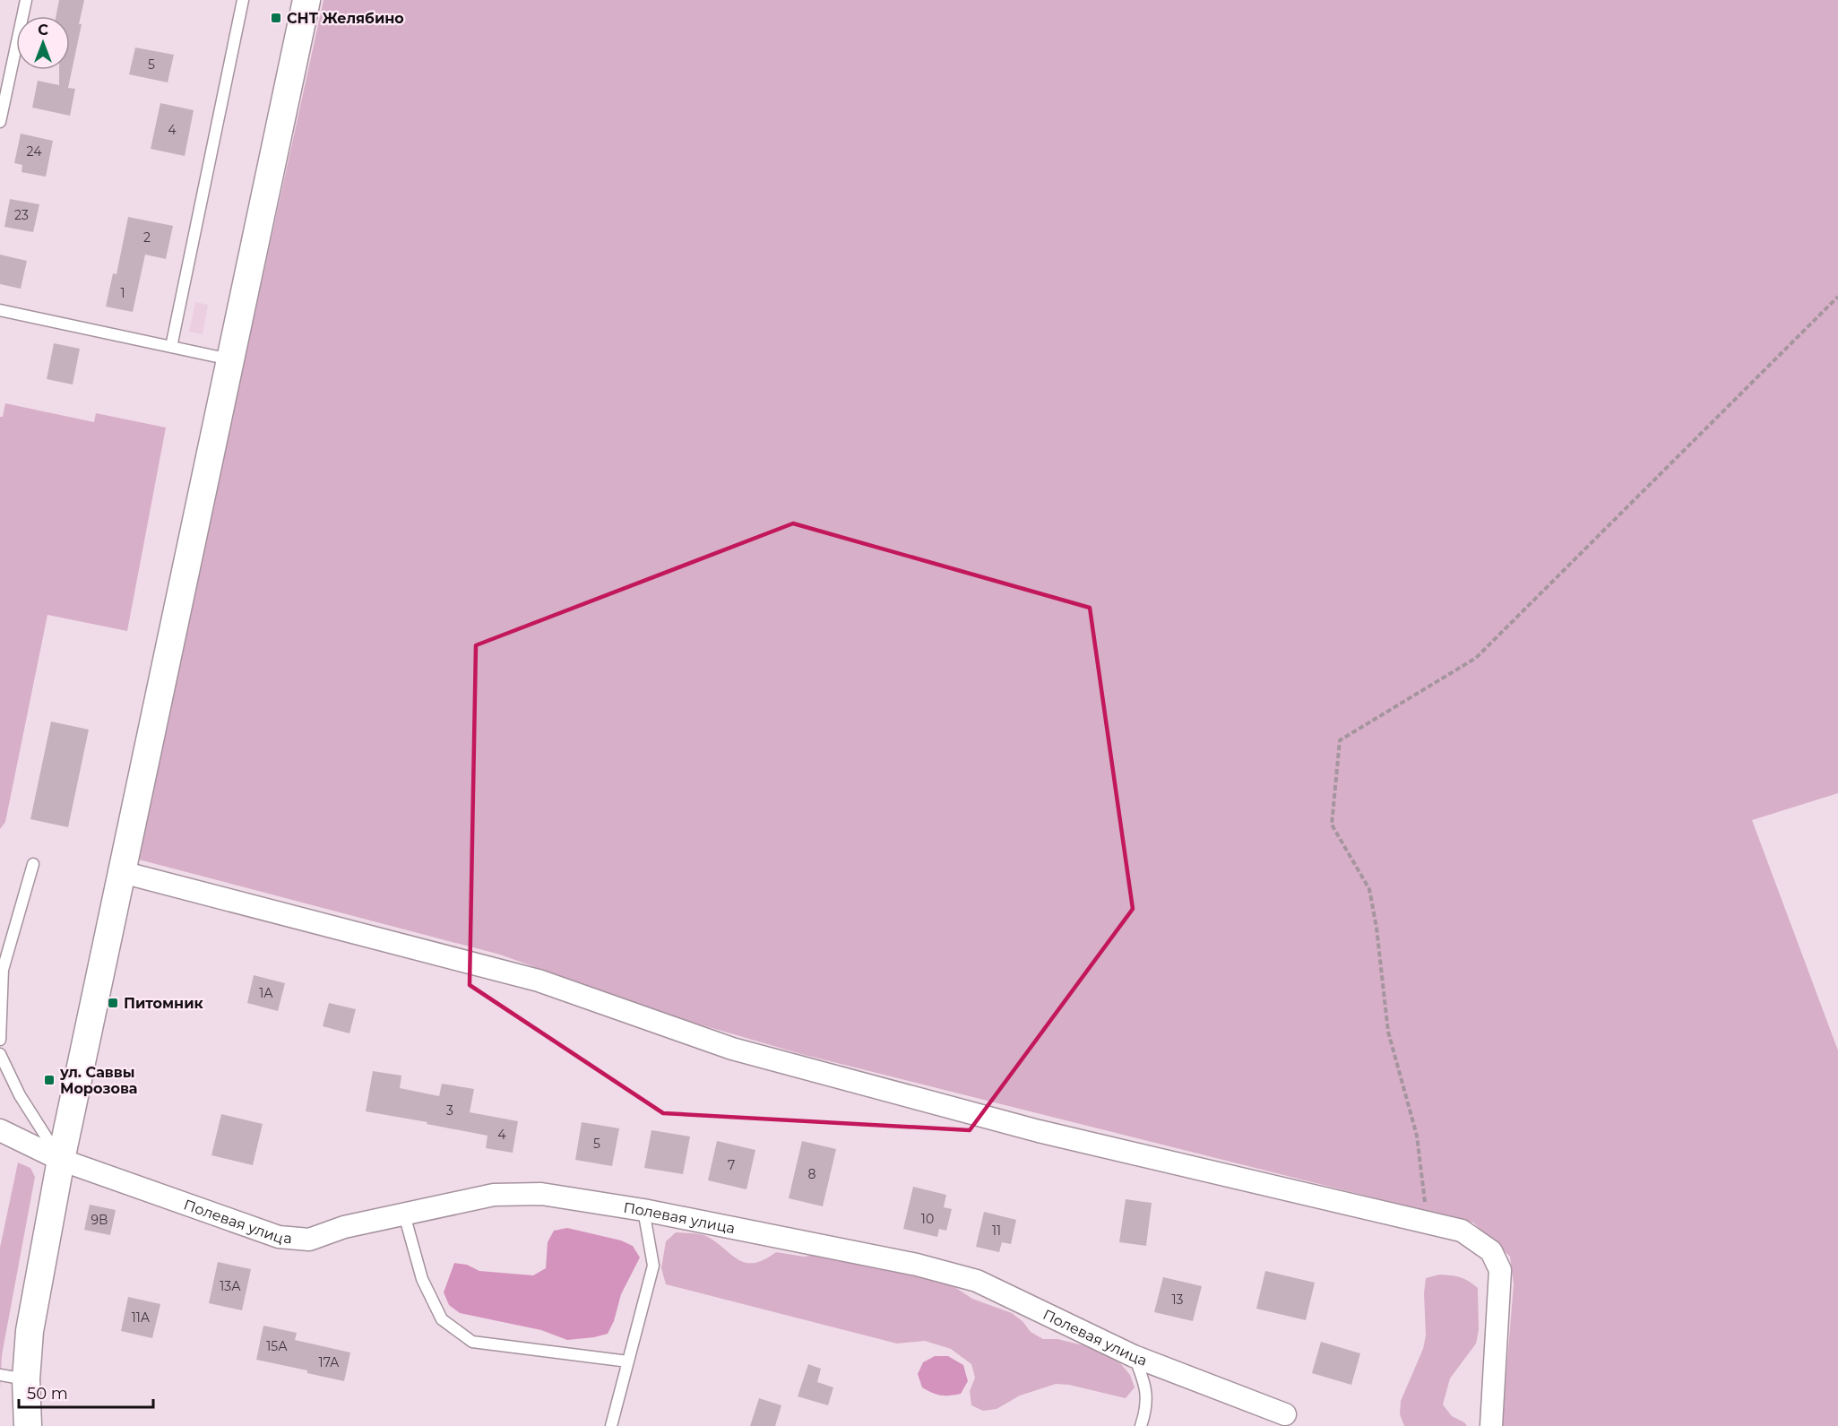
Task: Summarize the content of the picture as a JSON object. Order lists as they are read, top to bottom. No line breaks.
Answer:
{"streets":{"street":["Полевая улица"]},"places":{"transit":["СНТ Желябино","Питомник","ул. Саввы Морозова"]},"house_numbers":["5","4","24","23","2","1","1А","3","4","5","7","8","10","9В","11","13А","13","11А","15А","17А"],"scale_bar":"50 m","north":"top"}
